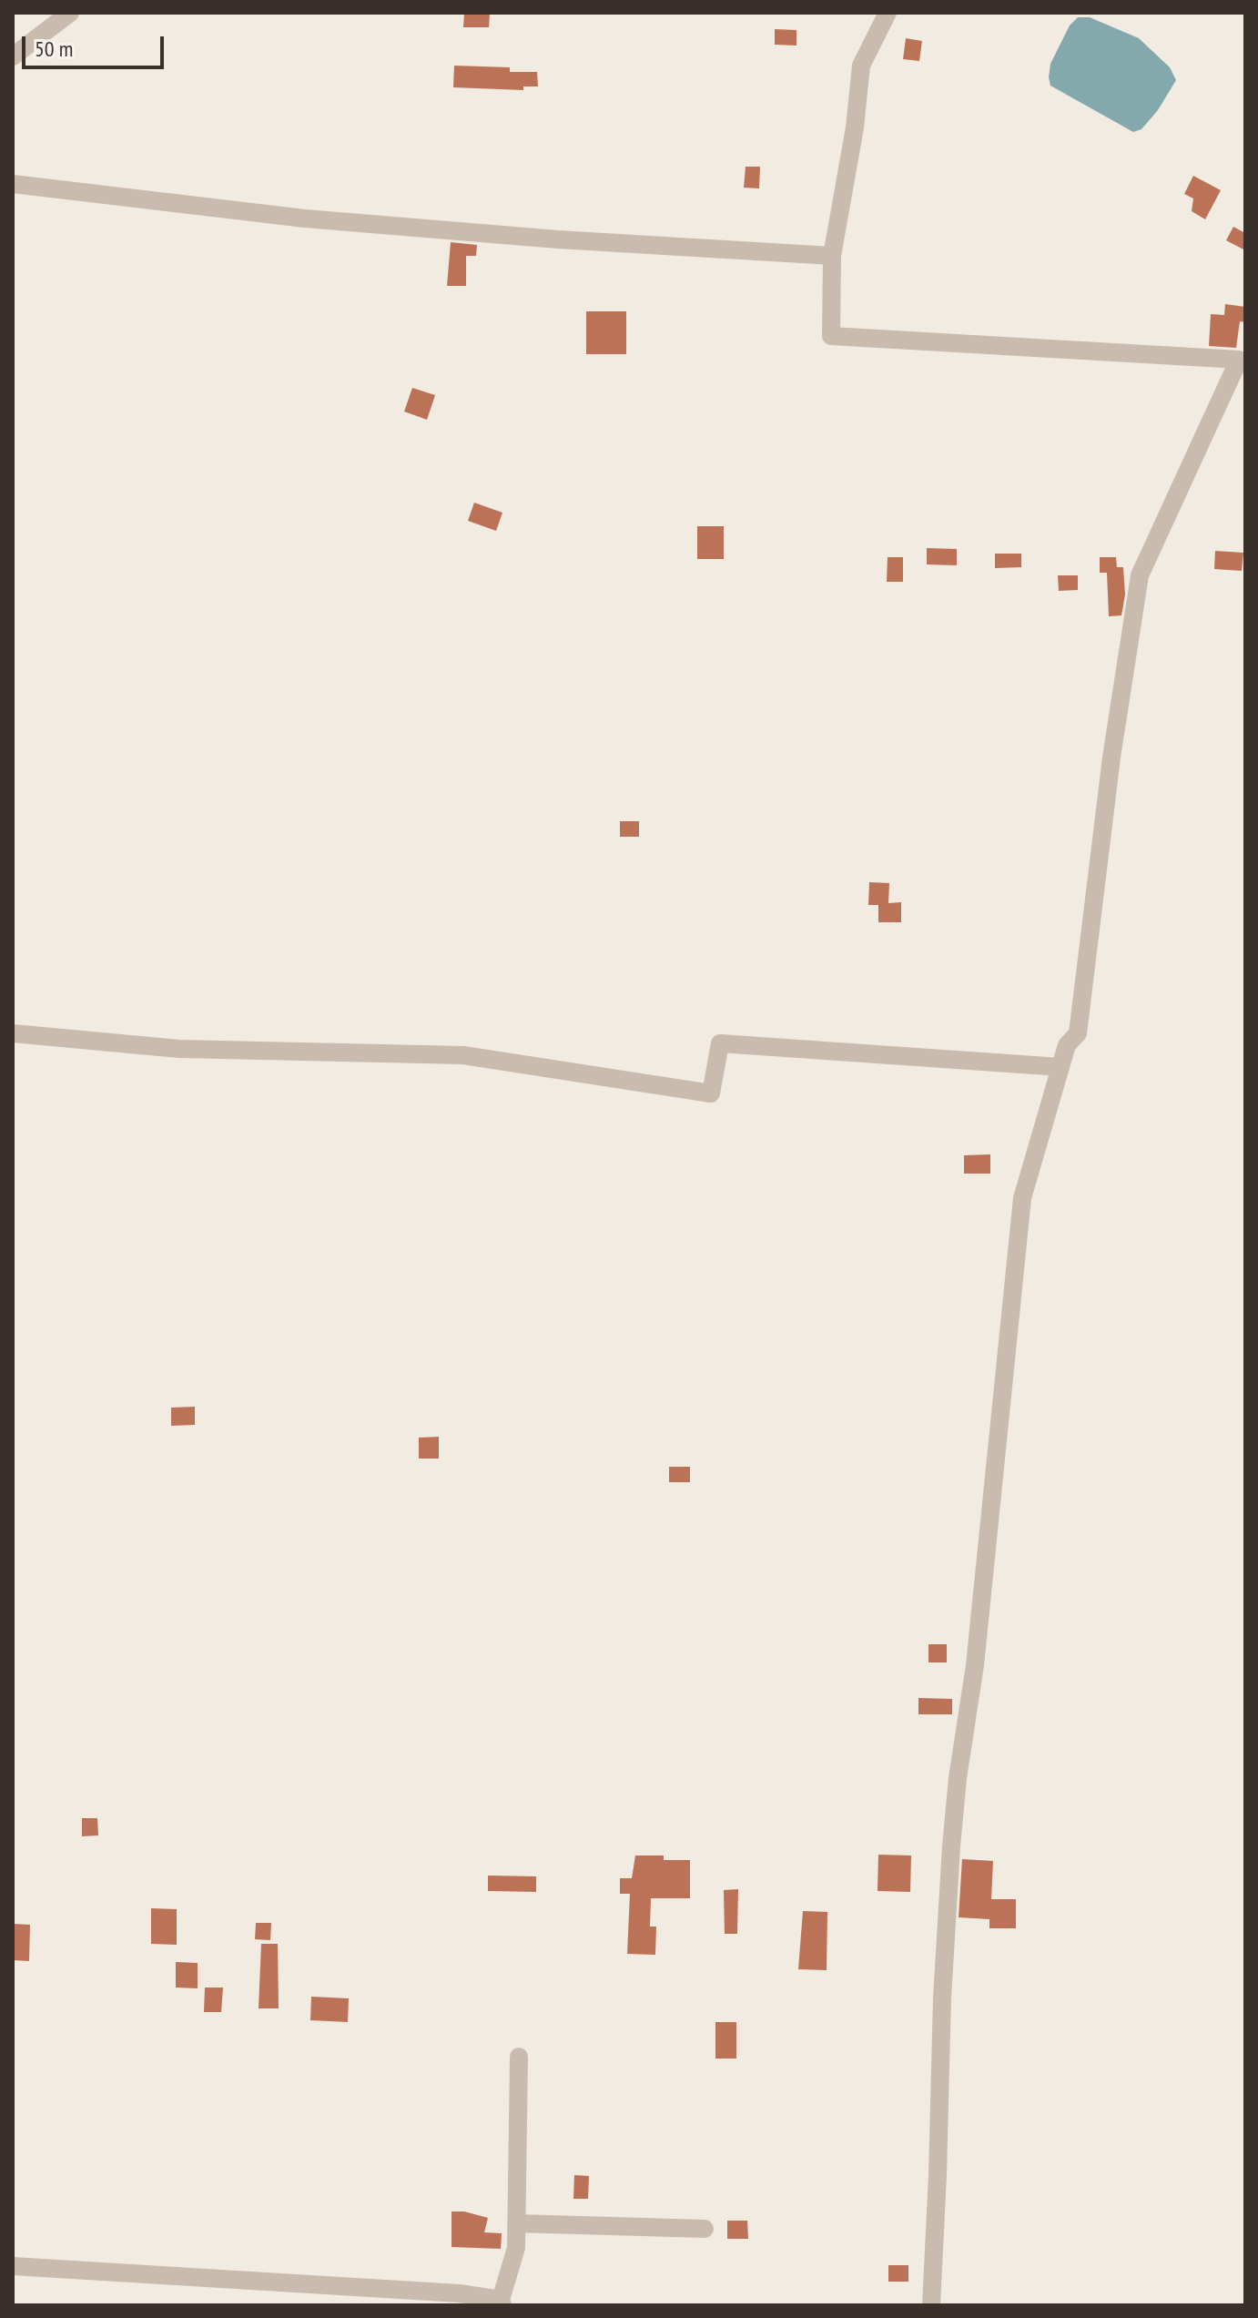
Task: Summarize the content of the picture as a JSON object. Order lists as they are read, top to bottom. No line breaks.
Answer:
{"scale_bar":"50 m"}
